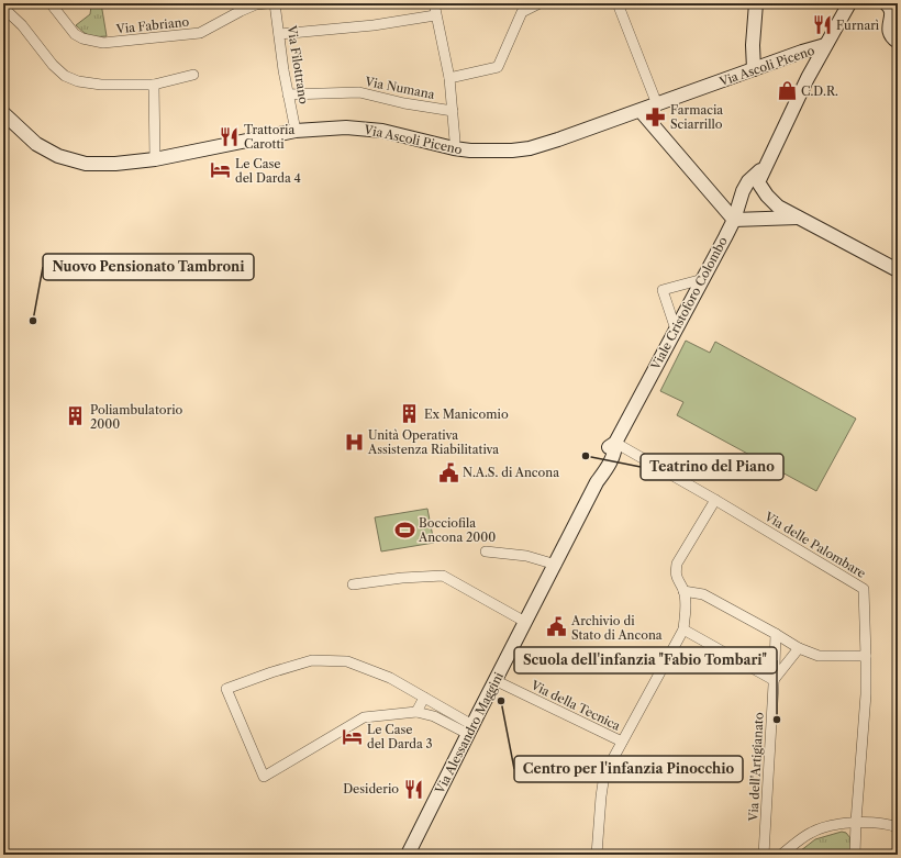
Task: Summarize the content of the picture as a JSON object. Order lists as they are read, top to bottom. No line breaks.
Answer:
{"streets":{"main road":["Via Ascoli Piceno","Viale Cristoforo Colombo","Via Alessandro Maggini"],"street":["Via Fabriano","Via Filottrano","Via Numana","Via delle Palombare","Via della Tecnica","Via dell'Artigianato"]},"crossings":[["Via Filottrano","Via Ascoli Piceno"],["Via Filottrano","Via Numana"],["Via Ascoli Piceno","Viale Cristoforo Colombo"],["Viale Cristoforo Colombo","Via delle Palombare"],["Viale Cristoforo Colombo","Via Alessandro Maggini"],["Via delle Palombare","Via Alessandro Maggini"],["Via della Tecnica","Via Alessandro Maggini"]],"places":{"restaurant":["Furnarì","Trattoria Carotti","Desiderio"],"shop":["C.D.R."],"pharmacy":["Farmacia Sciarrillo"],"hotel":["Le Case del Darda 4","Le Case del Darda 3"],"other":["Nuovo Pensionato Tambroni","Teatrino del Piano","Centro per l'infanzia Pinocchio","Scuola dell'infanzia \"Fabio Tombari\""],"building":["Ex Manicomio","Poliambulatorio 2000"],"hospital":["Unità Operativa Assistenza Riabilitativa"],"public building":["N.A.S. di Ancona","Archivio di Stato di Ancona"],"sports":["Bocciofila Ancona 2000"]}}
